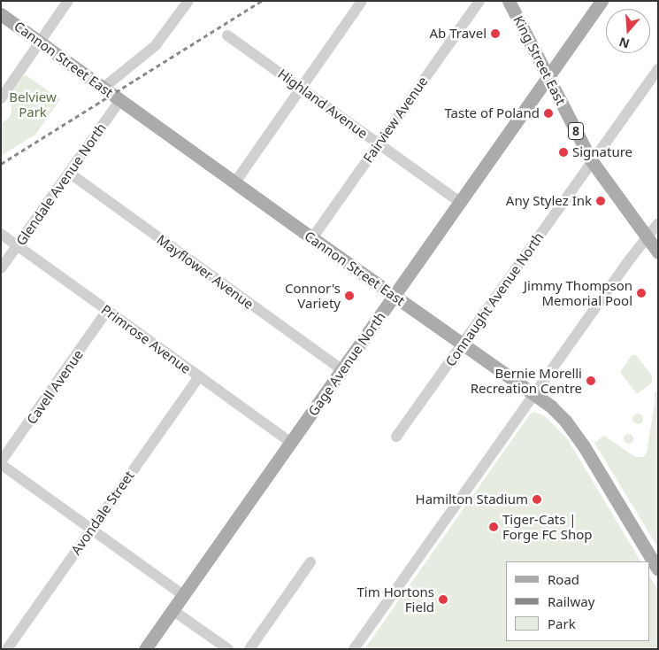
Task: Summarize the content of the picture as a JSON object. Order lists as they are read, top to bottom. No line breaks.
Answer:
{"streets":{"main road":["Cannon Street East","King Street East","8","Gage Avenue North"],"street":["Highland Avenue","Fairview Avenue","Glendale Avenue North","Mayflower Avenue","Connaught Avenue North","Primrose Avenue","Cavell Avenue","Avondale Street"]},"crossings":[["Cannon Street East","Fairview Avenue"],["Cannon Street East","Glendale Avenue North"],["Cannon Street East","Connaught Avenue North"],["Cannon Street East","Gage Avenue North"],["King Street East","Connaught Avenue North"],["King Street East","Gage Avenue North"],["Highland Avenue","Fairview Avenue"],["Highland Avenue","Gage Avenue North"],["Glendale Avenue North","Mayflower Avenue"],["Glendale Avenue North","Primrose Avenue"],["Mayflower Avenue","Gage Avenue North"],["Primrose Avenue","Gage Avenue North"],["Primrose Avenue","Cavell Avenue"],["Primrose Avenue","Avondale Street"]],"parks":["Belview Park"],"places":["Ab Travel","Taste of Poland","Signature","Any Stylez Ink","Jimmy Thompson Memorial Pool","Connor's Variety","Bernie Morelli Recreation Centre","Hamilton Stadium","Tiger-Cats | Forge FC Shop","Tim Hortons Field"],"legend":["Road","Railway","Park"],"north":"bottom"}
